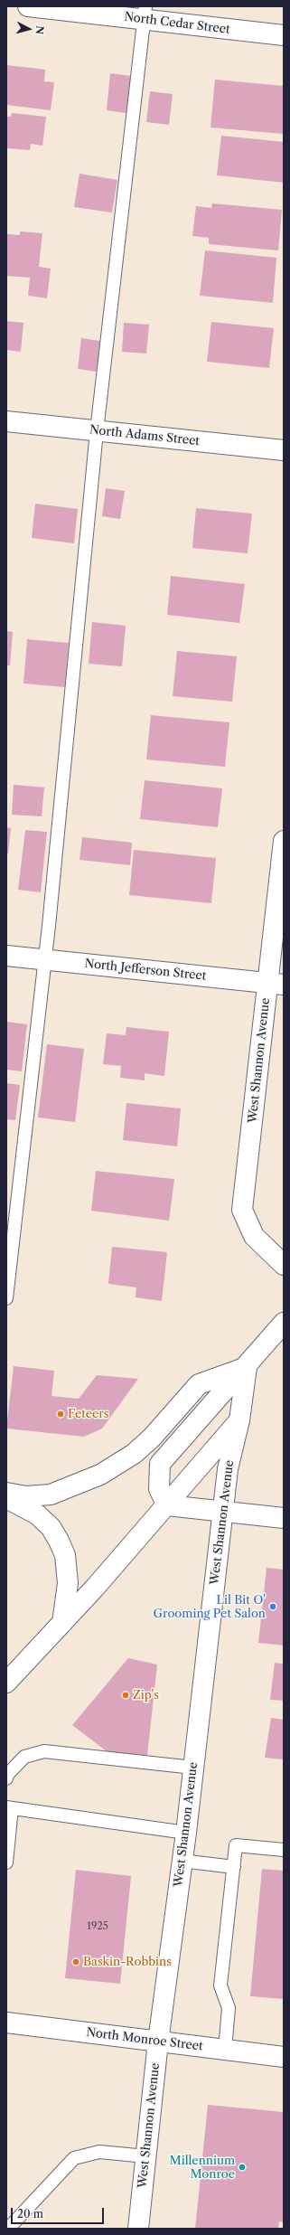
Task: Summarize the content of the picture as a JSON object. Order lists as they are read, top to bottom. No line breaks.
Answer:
{"streets":{"street":["North Cedar Street","North Adams Street","North Jefferson Street","West Shannon Avenue","North Monroe Street"]},"crossings":[["North Jefferson Street","West Shannon Avenue"],["West Shannon Avenue","North Monroe Street"]],"places":["Feteers","Lil Bit O' Grooming Pet Salon","Zip's","Baskin-Robbins","Millennium Monroe"],"house_numbers":["1925"],"scale_bar":"20 m","north":"right"}
